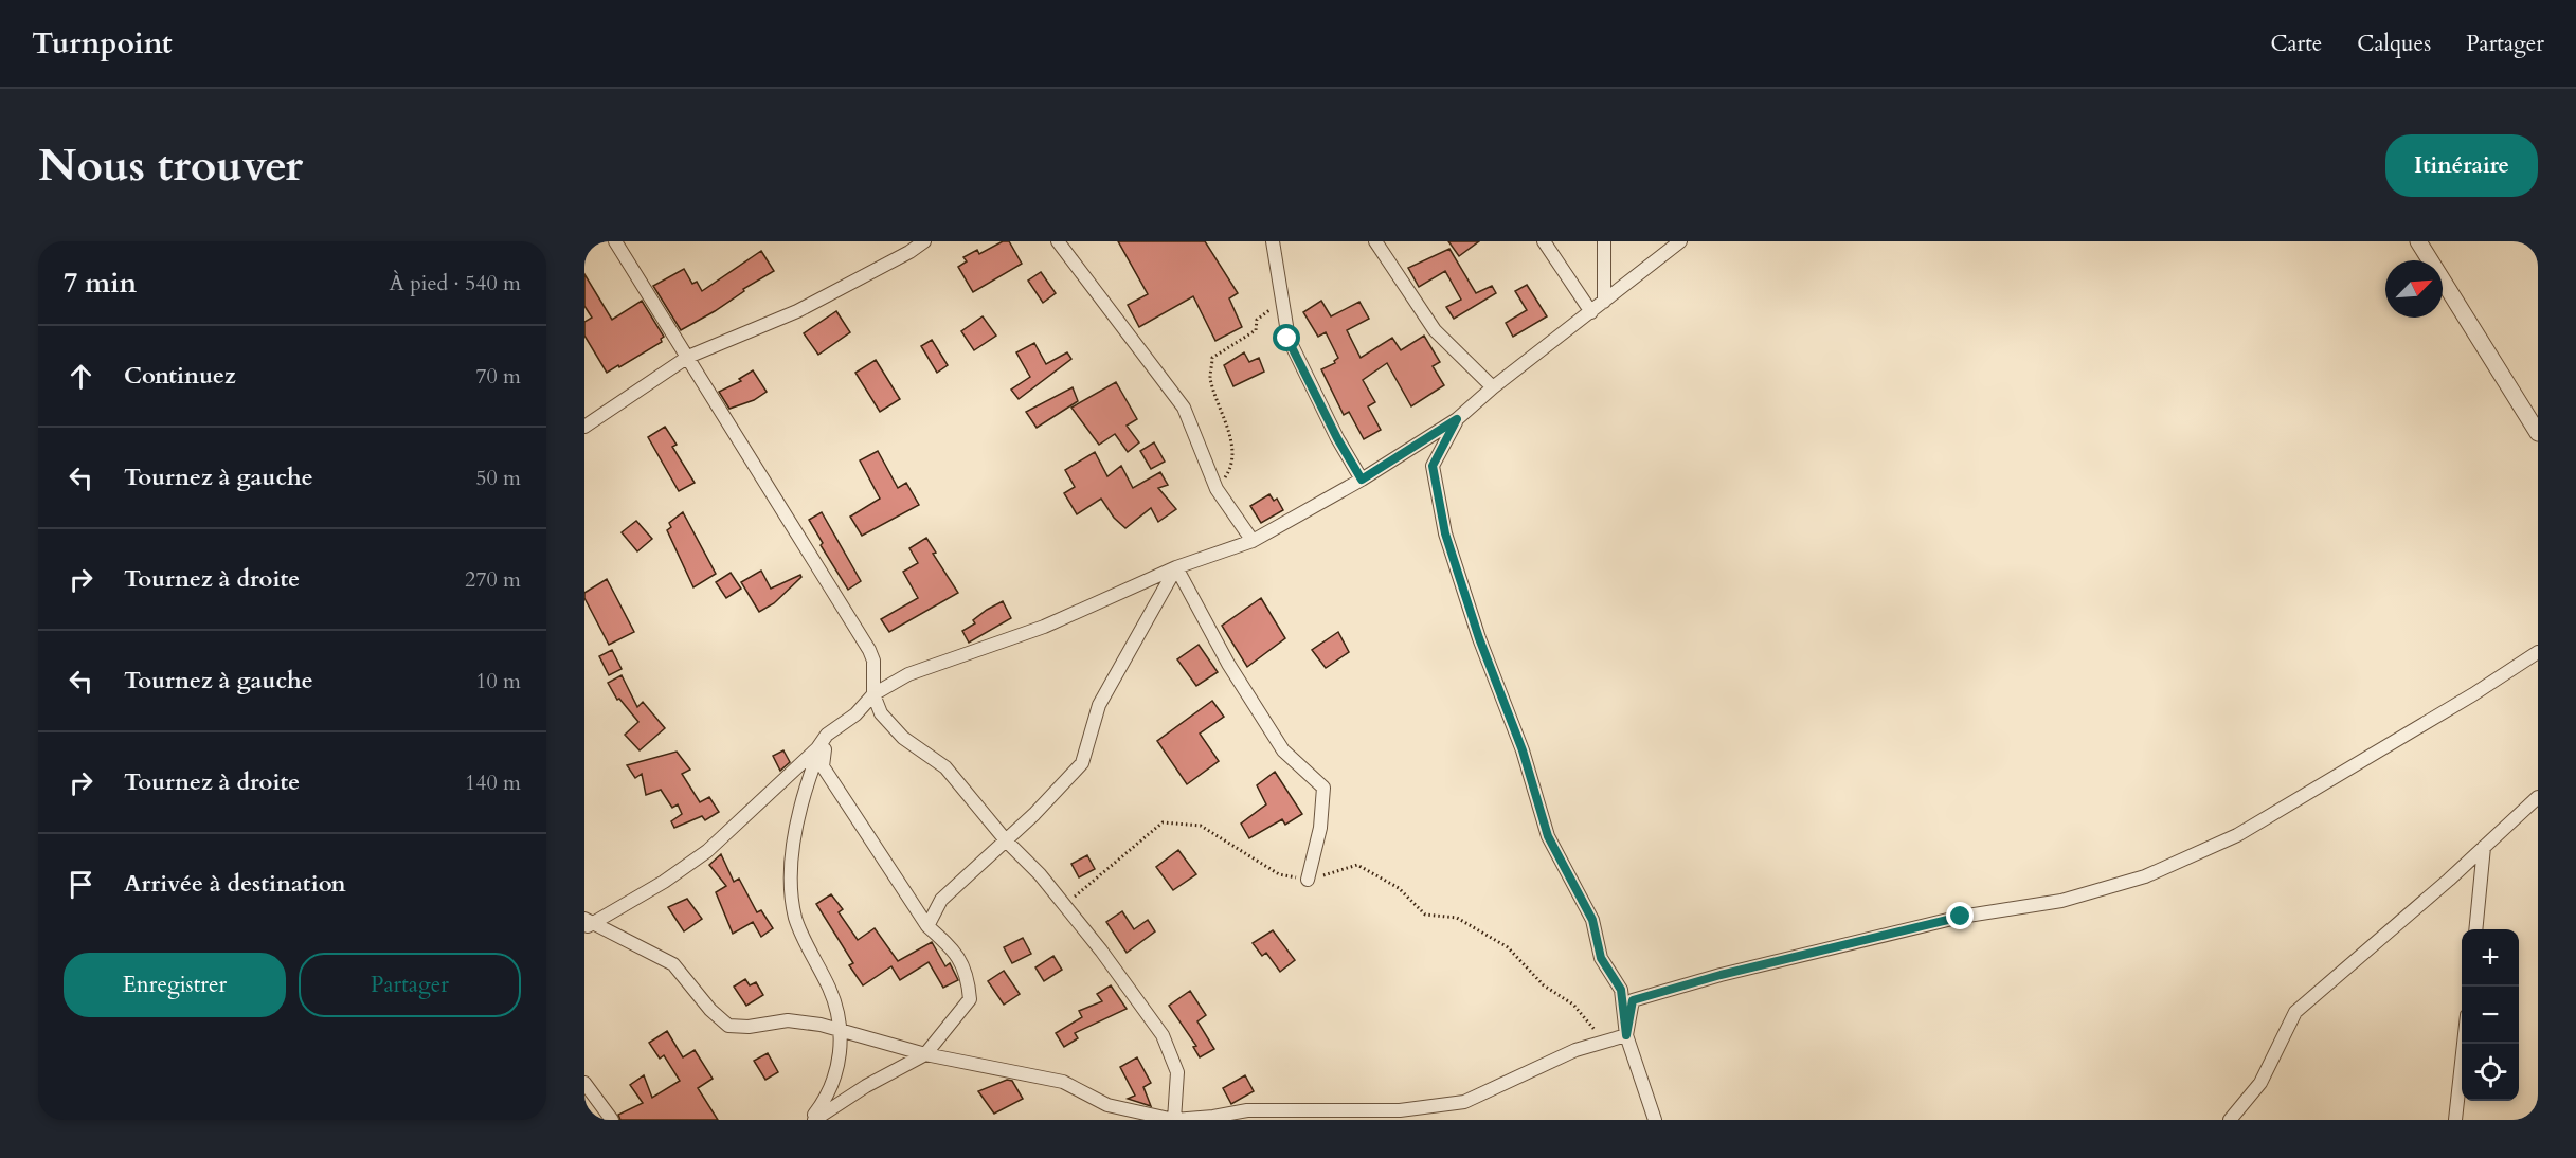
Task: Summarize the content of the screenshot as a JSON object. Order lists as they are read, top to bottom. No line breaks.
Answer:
{"north":"top right","page":{"header":"Turnpoint","nav":["Carte","Calques","Partager"],"buttons":["Itinéraire",["Enregistrer","Partager"]],"title":"Nous trouver","heading":["7 min","À pied · 540 m"],"list":[["Continuez","70 m"],["Tournez à gauche","50 m"],["Tournez à droite","270 m"],["Tournez à gauche","10 m"],["Tournez à droite","140 m"],"Arrivée à destination"],"map_buttons":["+","−"]}}
